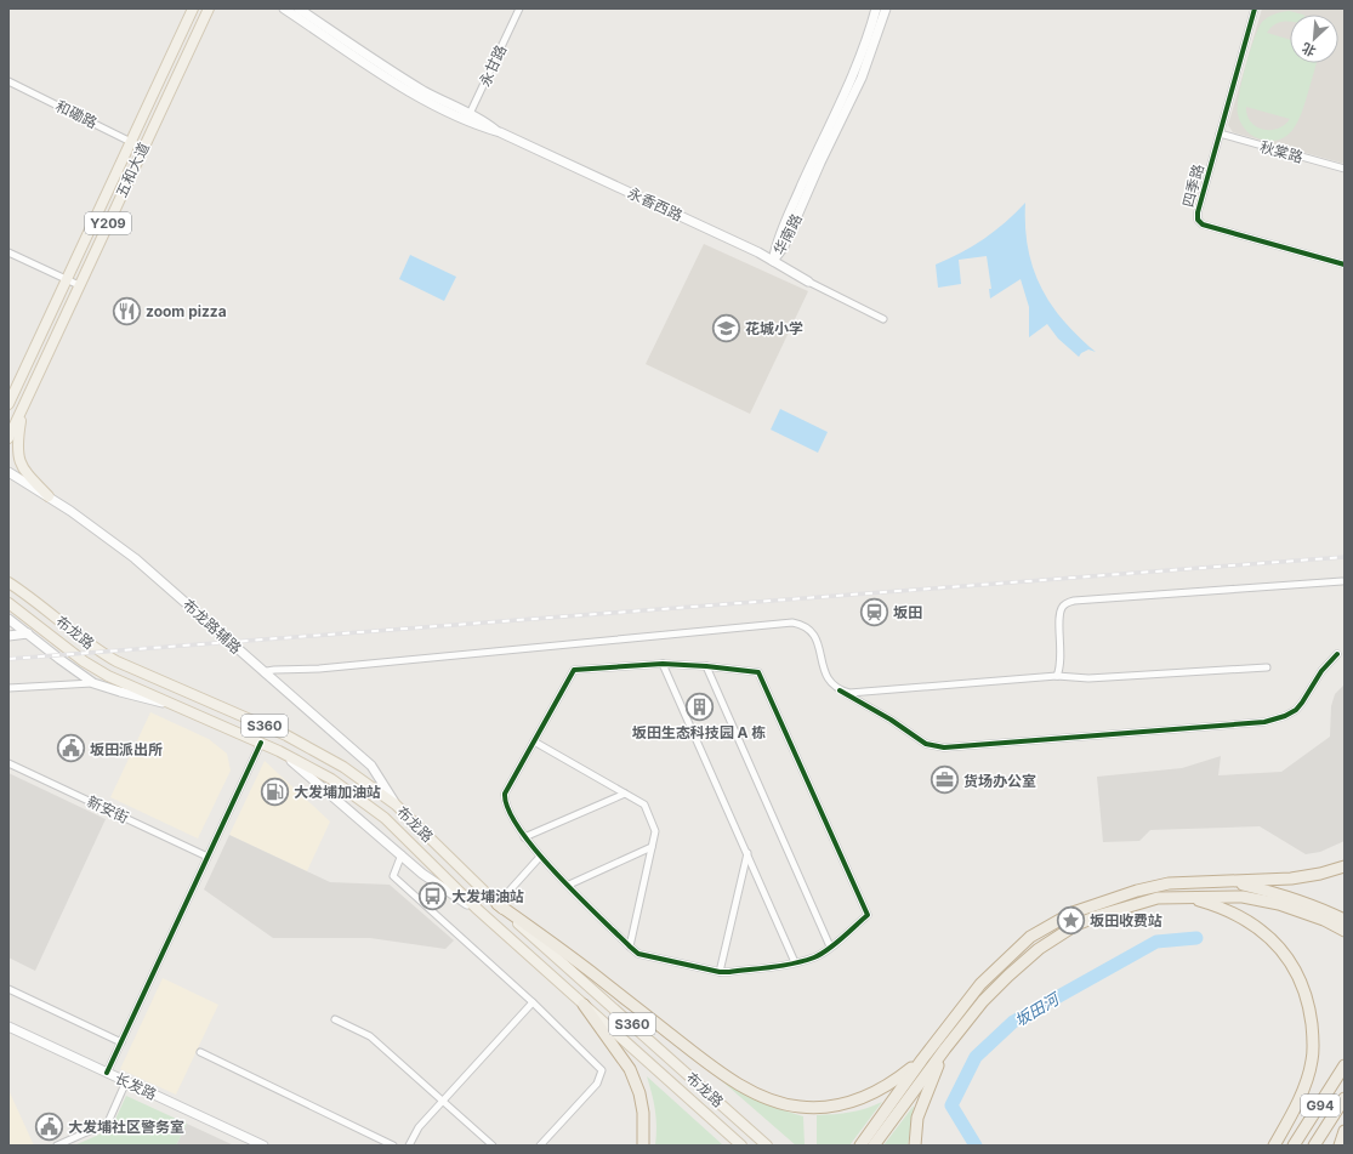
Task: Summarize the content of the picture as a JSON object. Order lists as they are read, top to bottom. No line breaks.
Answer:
{"streets":{"highway":["G94"],"main road":["五和大道","永香西路","Y209","华南路","布龙路辅路","布龙路","S360","长发路"],"street":["永甘路","和磡路","秋棠路","四季路","新安街"]},"crossings":[["永甘路","永香西路"],["和磡路","五和大道"],["秋棠路","四季路"],["永香西路","华南路"],["布龙路辅路","布龙路"]],"water":["坂田河"],"places":{"restaurant":["zoom pizza"],"school or university":["花城小学"],"station":["坂田"],"building":["坂田生态科技园 A 栋"],"public building":["坂田派出所","大发埔社区警务室"],"office":["货场办公室"],"fuel station":["大发埔加油站"],"bus stop":["大发埔油站"],"place":["坂田收费站"]},"north":"bottom left"}
